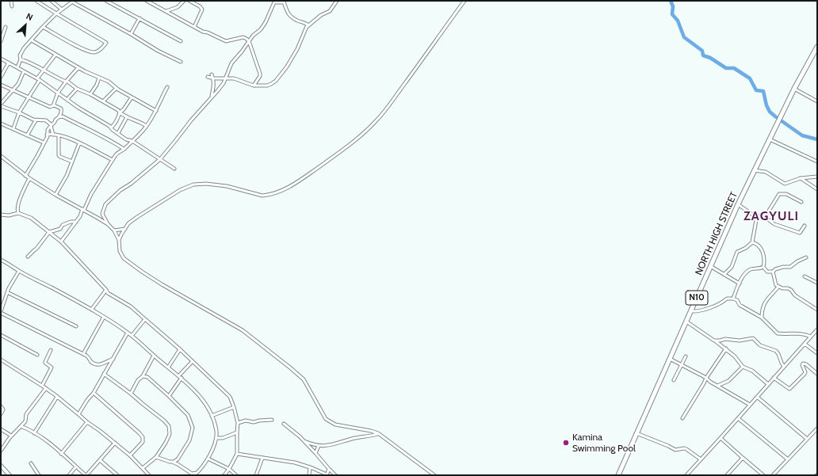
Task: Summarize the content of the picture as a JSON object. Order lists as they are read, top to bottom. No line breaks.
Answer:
{"streets":{"highway":["NORTH HIGH STREET","N10"]},"crossings":[["NORTH HIGH STREET","N10"]],"districts":["ZAGYULI"],"places":["Kamina Swimming Pool"],"north":"top right"}
